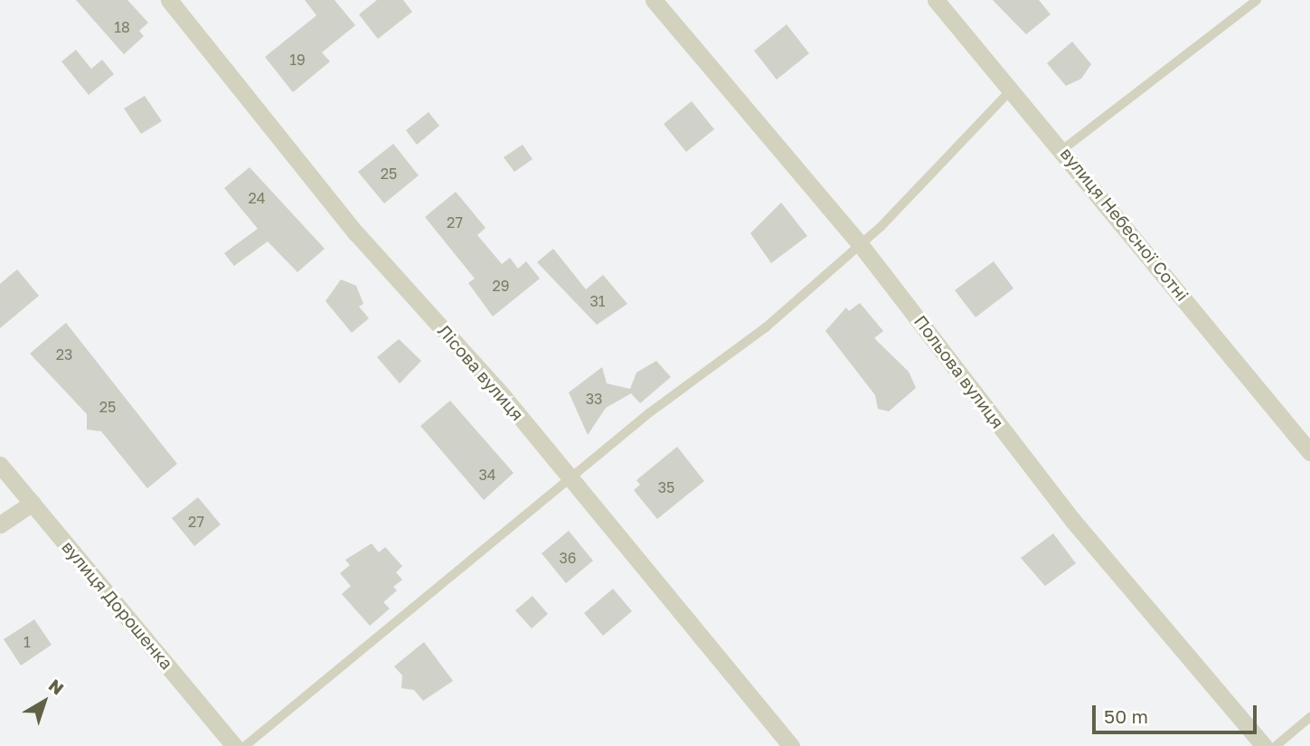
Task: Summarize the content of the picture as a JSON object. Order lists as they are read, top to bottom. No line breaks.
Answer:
{"streets":{"street":["вулиця Небесної Сотні","Польова вулиця","Лісова вулиця","вулиця Дорошенка"]},"house_numbers":["18","19","25","24","27","29","31","23","33","25","34","35","27","36","1"],"scale_bar":"50 m","north":"top right"}
